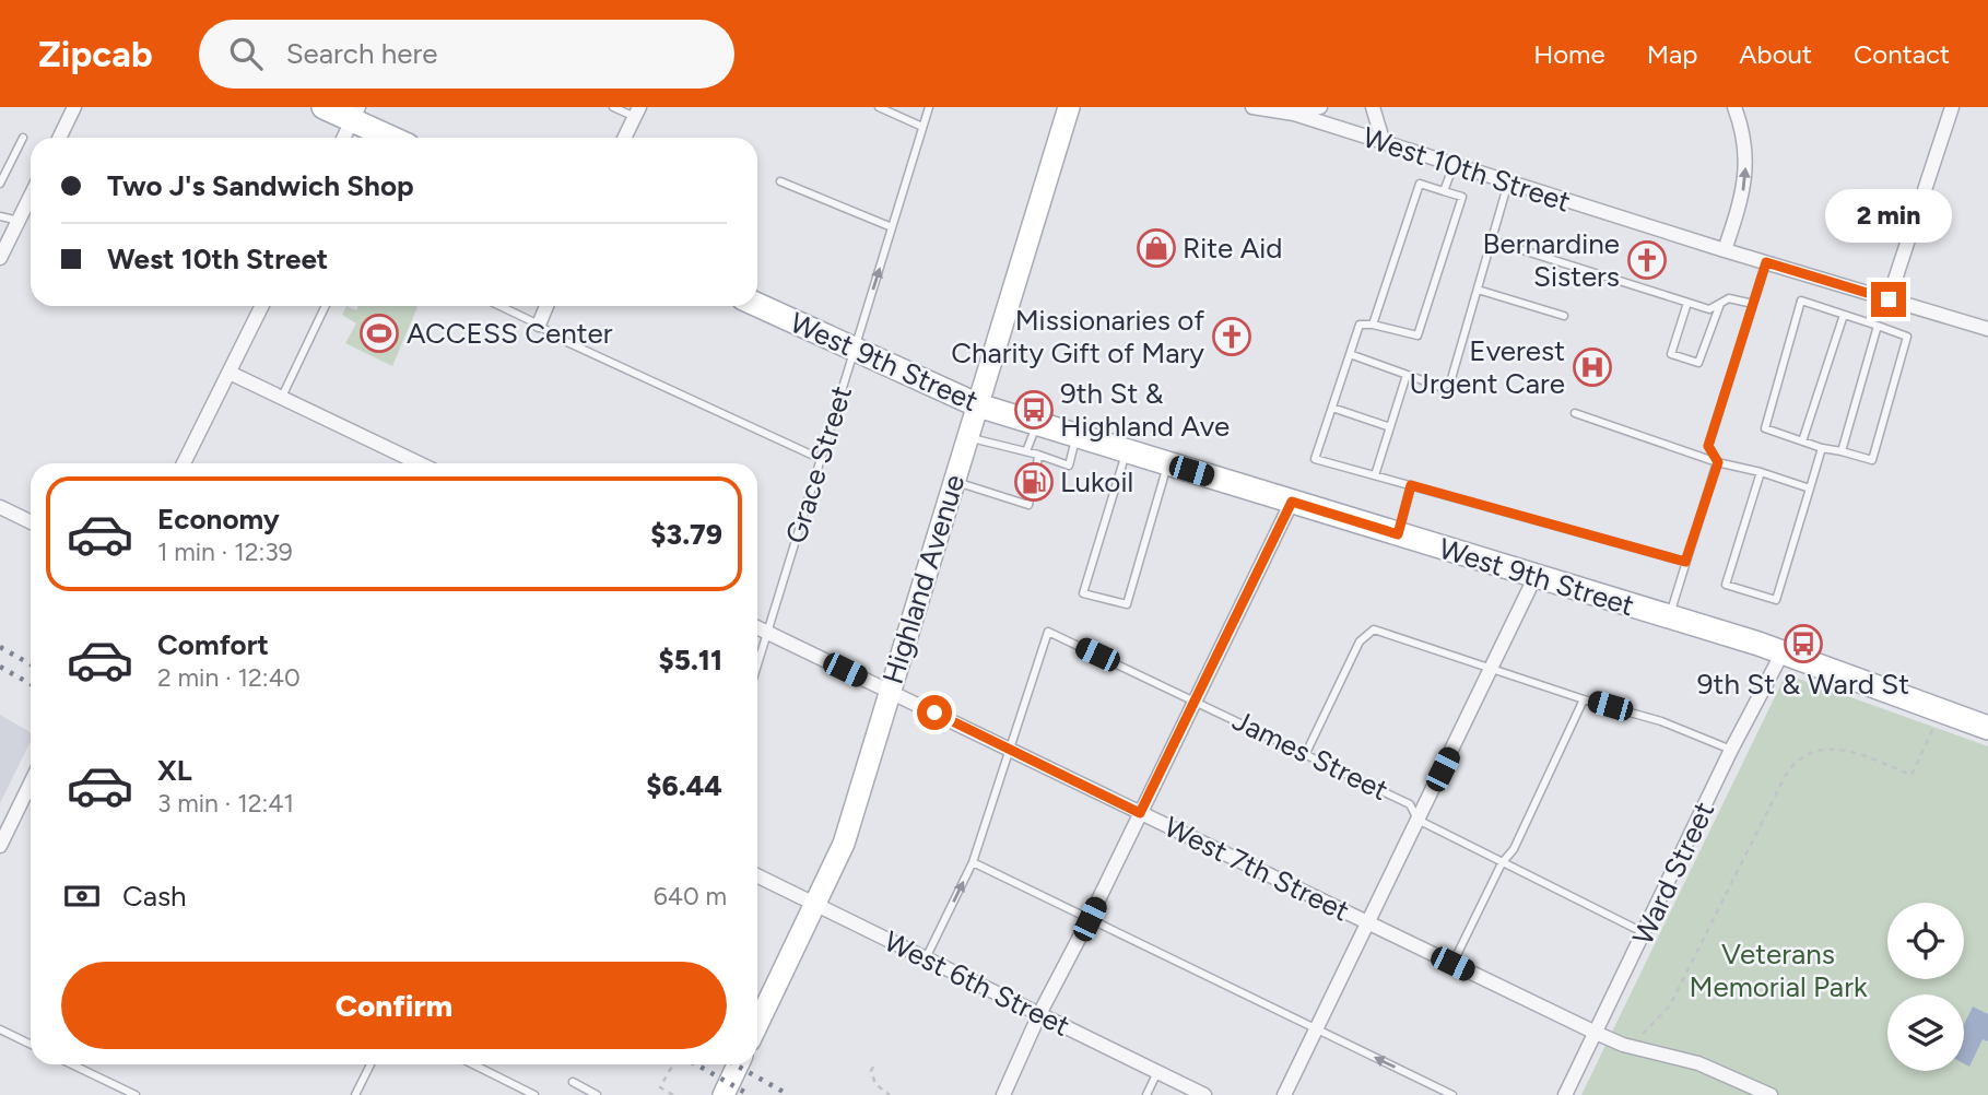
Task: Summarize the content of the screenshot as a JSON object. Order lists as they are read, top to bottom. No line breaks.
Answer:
{"streets":{"main road":["West 9th Street","Highland Avenue"],"street":["West 10th Street","West 7th Street","Ward Street","West 6th Street"],"lane":["Grace Street","James Street"]},"crossings":[["West 9th Street","Grace Street"],["West 9th Street","Highland Avenue"],["West 9th Street","Ward Street"],["Grace Street","West 7th Street"],["Highland Avenue","West 7th Street"],["Highland Avenue","West 6th Street"],["James Street","West 7th Street"],["James Street","Ward Street"],["West 7th Street","Ward Street"]],"parks":["Veterans Memorial Park"],"places":{"shop":["Rite Aid"],"church":["Bernardine Sisters","Missionaries of Charity Gift of Mary"],"sports":["ACCESS Center"],"hospital":["Everest Urgent Care"],"bus stop":["9th St & Highland Ave","9th St & Ward St"],"fuel station":["Lukoil"]},"page":{"header":"Zipcab","search":"Search here","nav":["Home","Map","About","Contact"],"banner":["Two J's Sandwich Shop","West 10th Street"],"bubble":"2 min","list":[{"name":"Economy","note":"1 min · 12:39","value":"$3.79"},{"name":"Comfort","note":"2 min · 12:40","value":"$5.11"},{"name":"XL","note":"3 min · 12:41","value":"$6.44"}],"pay":["Cash","640 m"],"buttons":"Confirm"}}
